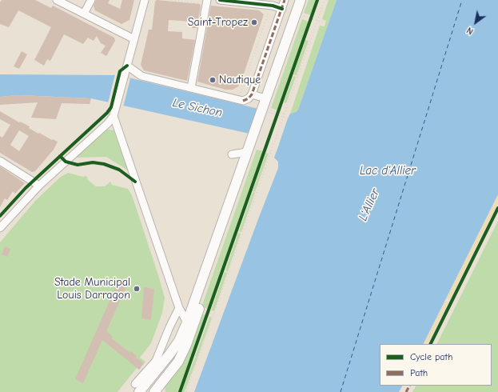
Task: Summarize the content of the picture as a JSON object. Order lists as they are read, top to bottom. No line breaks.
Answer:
{"water":["Le Sichon","Lac d'Allier","L'Allier"],"places":["Saint-Tropez","Nautique","Stade Municipal Louis Darragon"],"legend":["Cycle path","Path"],"north":"bottom left"}
